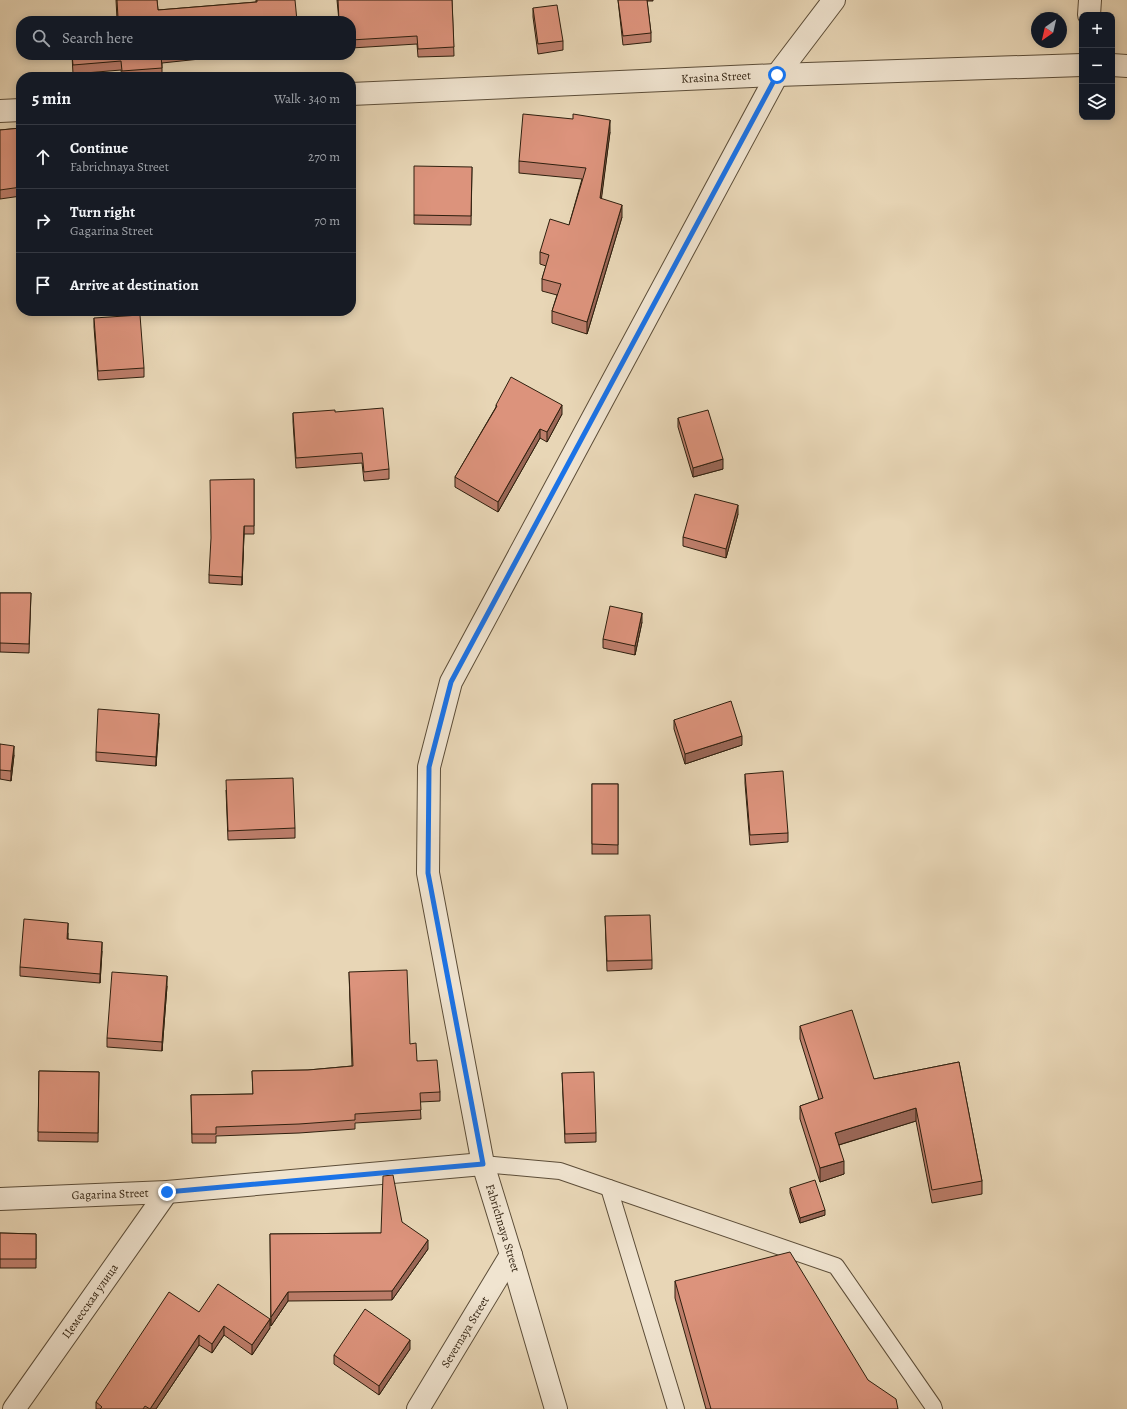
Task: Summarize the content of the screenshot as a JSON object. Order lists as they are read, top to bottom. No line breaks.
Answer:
{"streets":{"street":["Krasina Street","Gagarina Street","Fabrichnaya Street","Цемесская улица","Severnaya Street"]},"crossings":[["Krasina Street","Fabrichnaya Street"],["Gagarina Street","Fabrichnaya Street"],["Gagarina Street","Цемесская улица"],["Fabrichnaya Street","Severnaya Street"]],"north":"bottom left","page":{"map_buttons":["+","−"],"search":"Search here","heading":["5 min","Walk · 340 m"],"list":[["Continue","Fabrichnaya Street","270 m"],["Turn right","Gagarina Street","70 m"],"Arrive at destination"]}}
